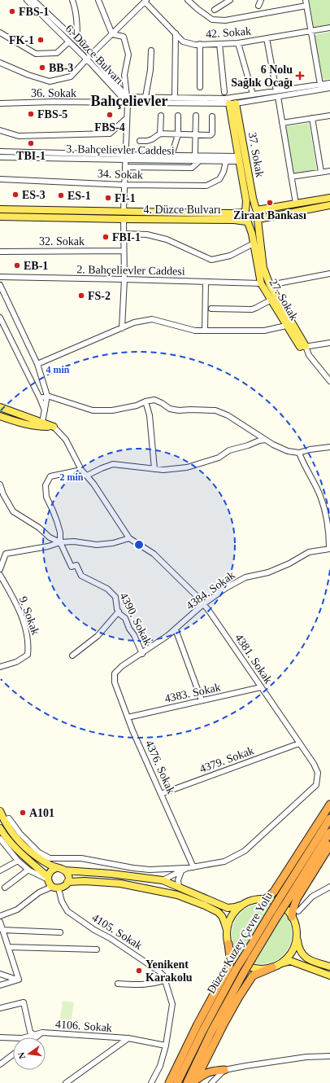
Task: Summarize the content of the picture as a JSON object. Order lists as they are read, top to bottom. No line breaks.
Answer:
{"streets":{"highway":["Düzce Kuzey Çevre Yolu"],"main road":["37. Sokak","4. Düzce Bulvarı","27. Sokak"],"street":["42. Sokak","6. Düzce Bulvarı","36. Sokak","3. Bahçelievler Caddesi","34. Sokak","32. Sokak","2. Bahçelievler Caddesi","4384. Sokak","9. Sokak","4390. Sokak","4381. Sokak","4383. Sokak","4379. Sokak","4376. Sokak","4105. Sokak","4106. Sokak"]},"crossings":[["6. Düzce Bulvarı","36. Sokak"],["3. Bahçelievler Caddesi","34. Sokak"],["37. Sokak","4. Düzce Bulvarı"],["37. Sokak","27. Sokak"],["4. Düzce Bulvarı","27. Sokak"],["2. Bahçelievler Caddesi","27. Sokak"],["4384. Sokak","4390. Sokak"],["4384. Sokak","4381. Sokak"],["4384. Sokak","4376. Sokak"],["4381. Sokak","4383. Sokak"],["4381. Sokak","4379. Sokak"],["4381. Sokak","4376. Sokak"],["4383. Sokak","4376. Sokak"],["4379. Sokak","4376. Sokak"],["4105. Sokak","4106. Sokak"]],"districts":["Bahçelievler"],"places":{"other":["FBS-1","FK-1","BB-3","FBS-5","FBS-4","TBI-1","ES-3","ES-1","FI-1","Ziraat Bankası","FBI-1","EB-1","FS-2","A101","Yenikent Karakolu"],"health":["6 Nolu Sağlık Ocağı"]},"north":"left","rings":["4 min","2 min"]}
